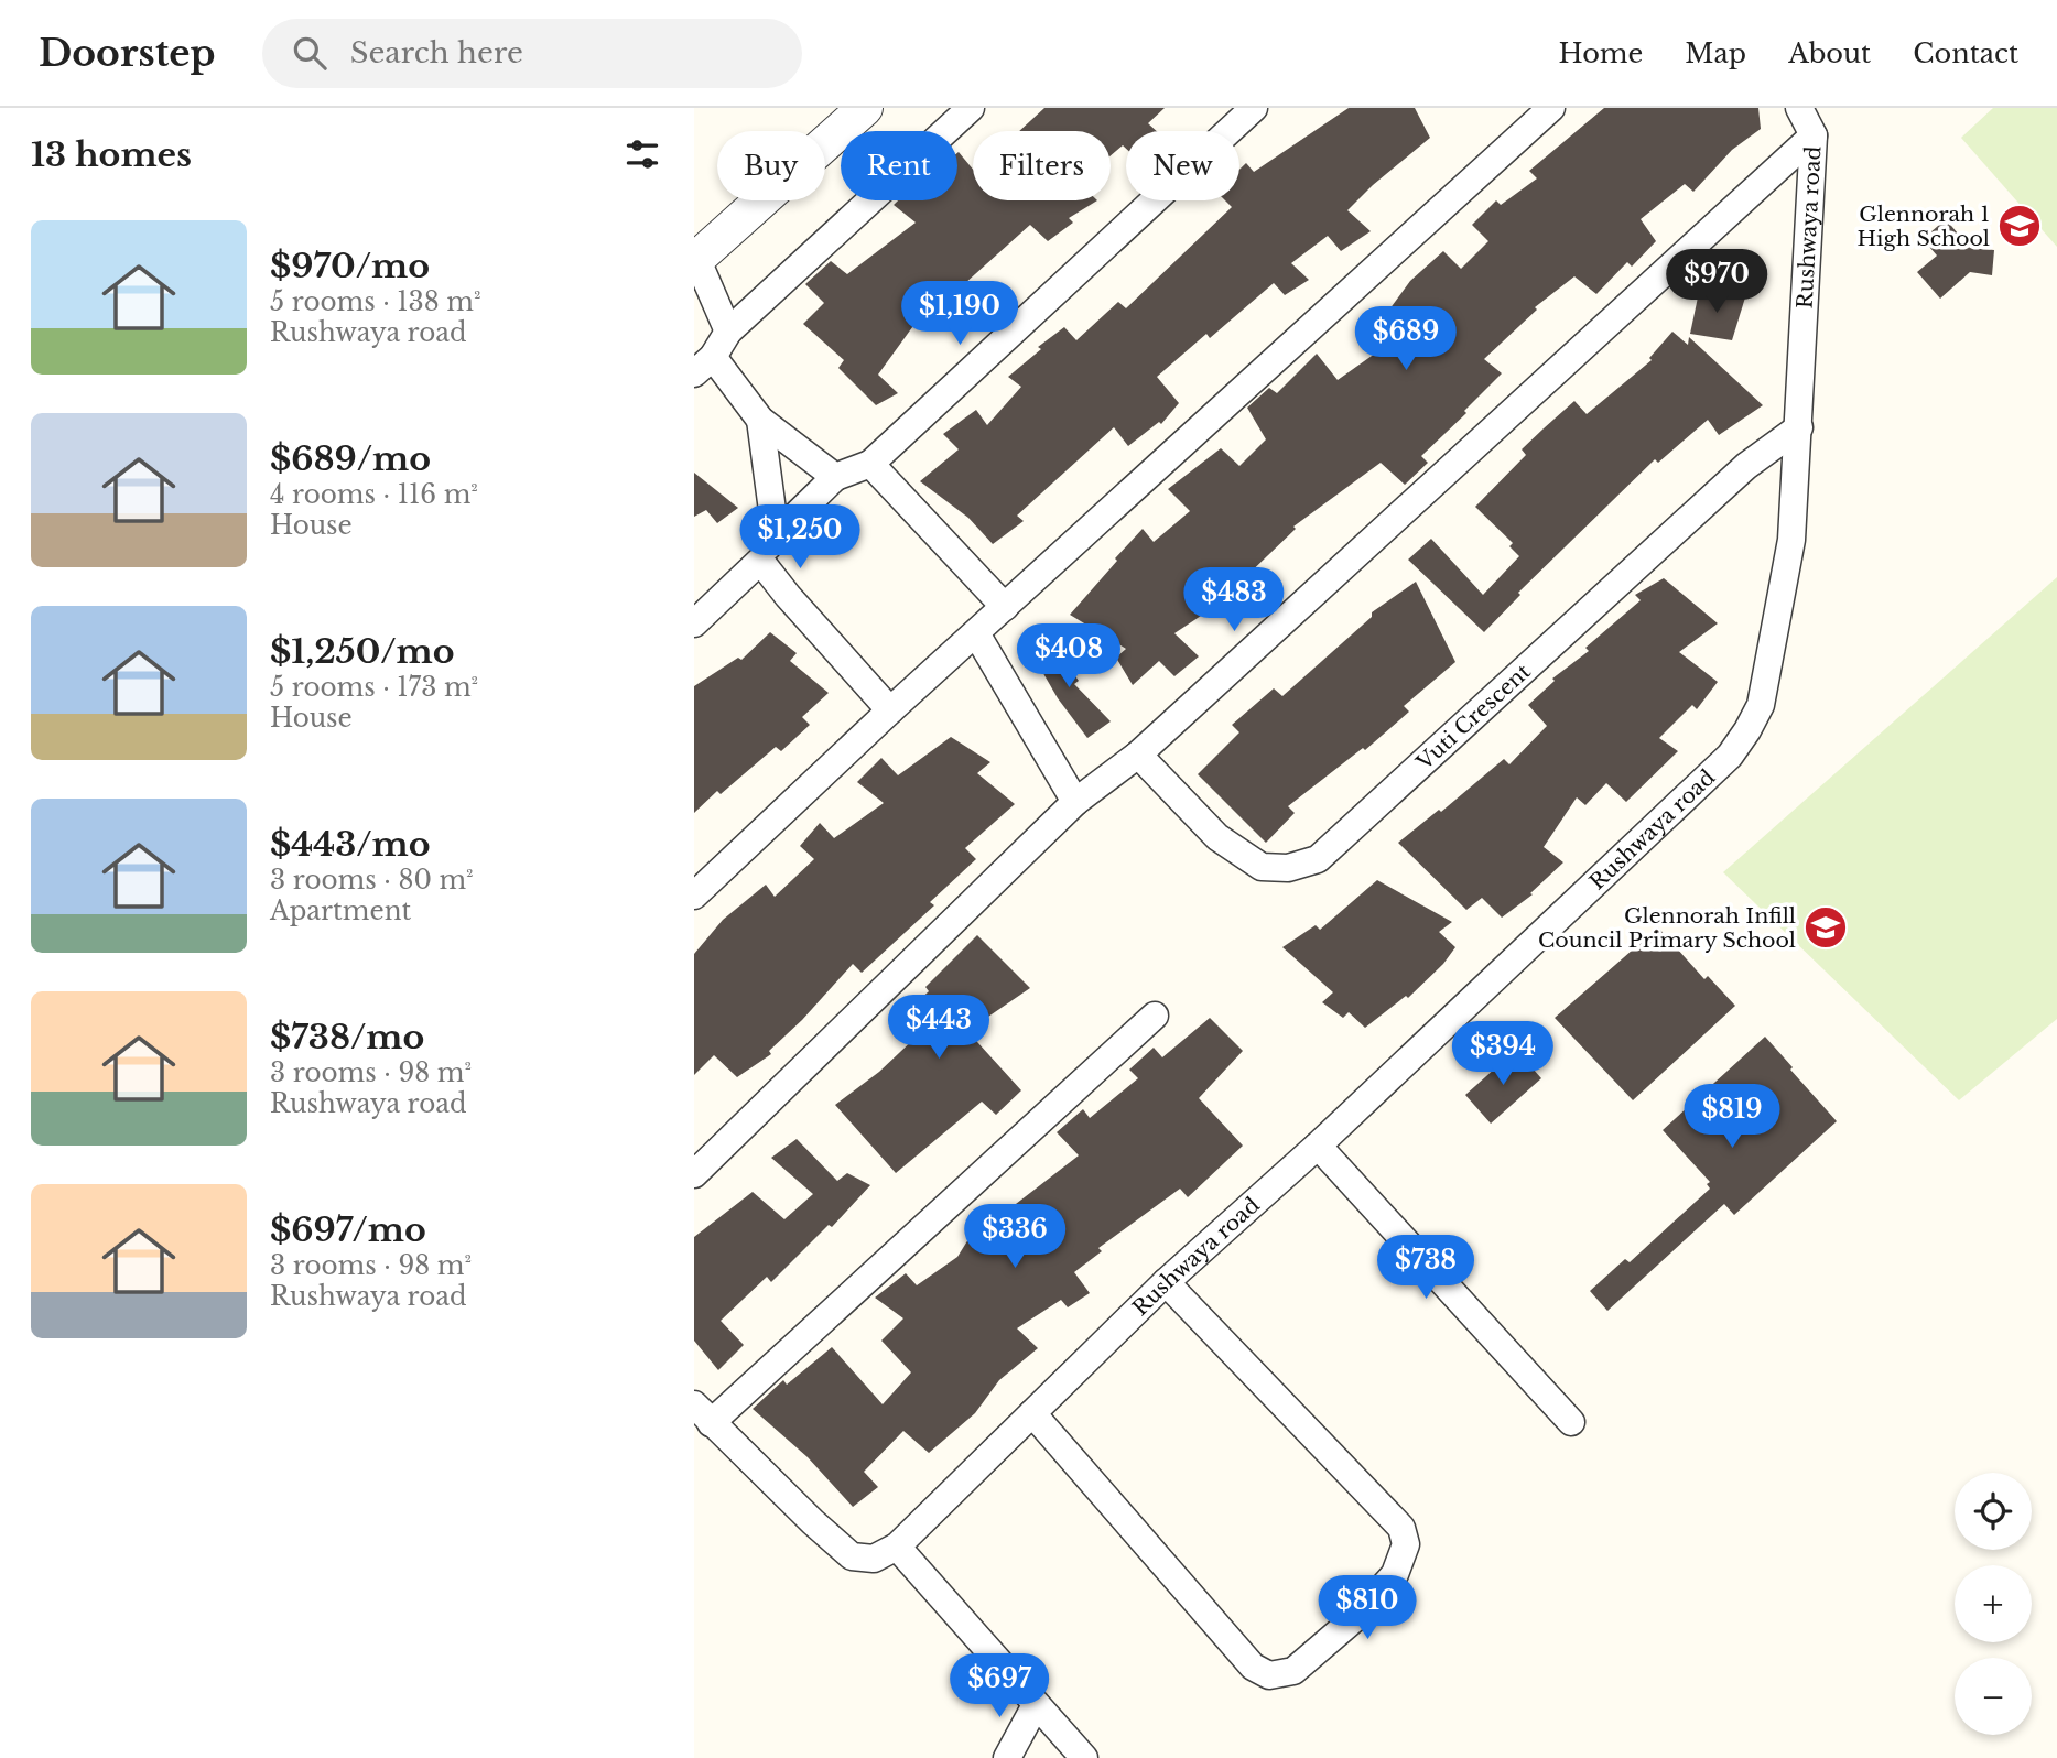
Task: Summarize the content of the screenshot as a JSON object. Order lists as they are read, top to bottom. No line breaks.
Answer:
{"streets":{"street":["Rushwaya road","Vuti Crescent"]},"crossings":[["Rushwaya road","Vuti Crescent"]],"places":{"school or university":["Glennorah 1 High School","Glennorah Infill Council Primary School"]},"page":{"header":"Doorstep","search":"Search here","nav":["Home","Map","About","Contact"],"heading":"13 homes","chip":["Buy","Rent","Filters","New"],"list":[{"name":"$970/mo","note":"5 rooms · 138 m² · Rushwaya road"},{"name":"$689/mo","note":"4 rooms · 116 m² · House"},{"name":"$1,250/mo","note":"5 rooms · 173 m² · House"},{"name":"$443/mo","note":"3 rooms · 80 m² · Apartment"},{"name":"$738/mo","note":"3 rooms · 98 m² · Rushwaya road"},{"name":"$697/mo","note":"3 rooms · 98 m² · Rushwaya road"}],"price":["$970","$1,190","$689","$1,250","$483","$408","$443","$394","$819","$336","$738","$810","$697"],"map_buttons":["+","−"]}}
